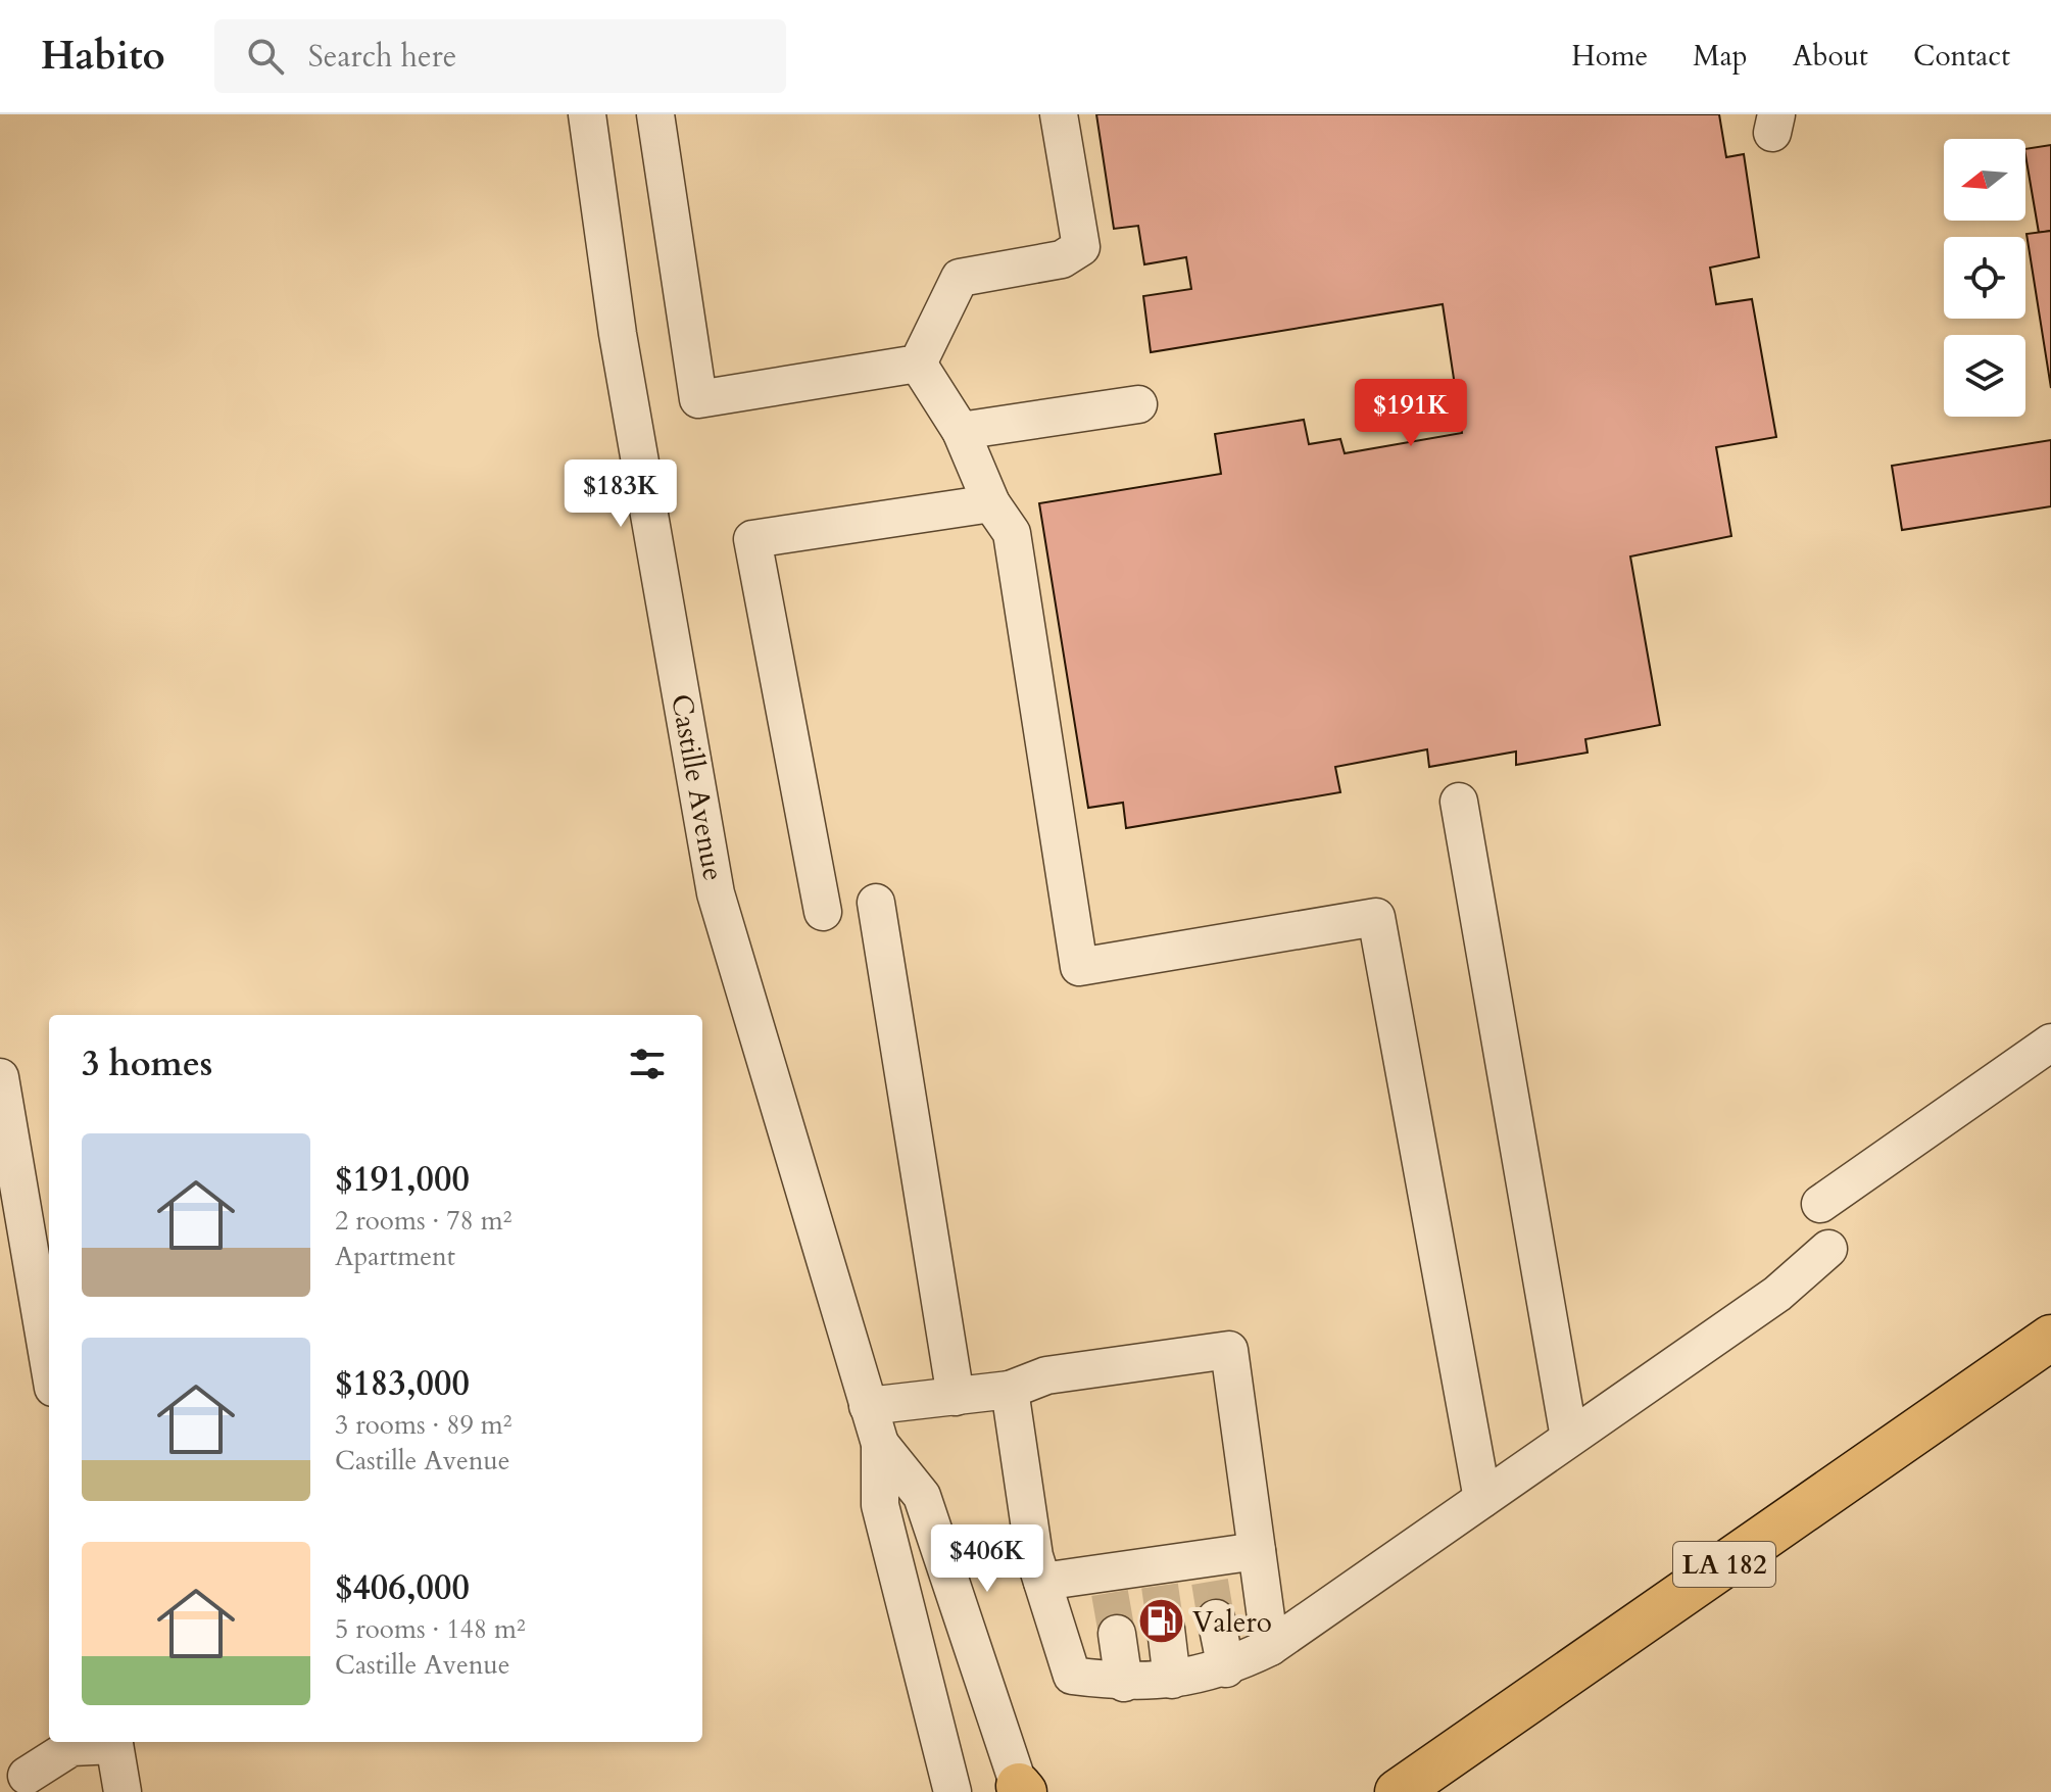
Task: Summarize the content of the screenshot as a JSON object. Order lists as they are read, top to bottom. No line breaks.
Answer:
{"streets":{"highway":["LA 182"],"street":["Castille Avenue"]},"places":{"fuel station":["Valero"]},"north":"left","page":{"header":"Habito","search":"Search here","nav":["Home","Map","About","Contact"],"price":["$191K","$183K","$406K"],"heading":"3 homes","list":[{"name":"$191,000","note":"2 rooms · 78 m² · Apartment"},{"name":"$183,000","note":"3 rooms · 89 m² · Castille Avenue"},{"name":"$406,000","note":"5 rooms · 148 m² · Castille Avenue"}]}}
